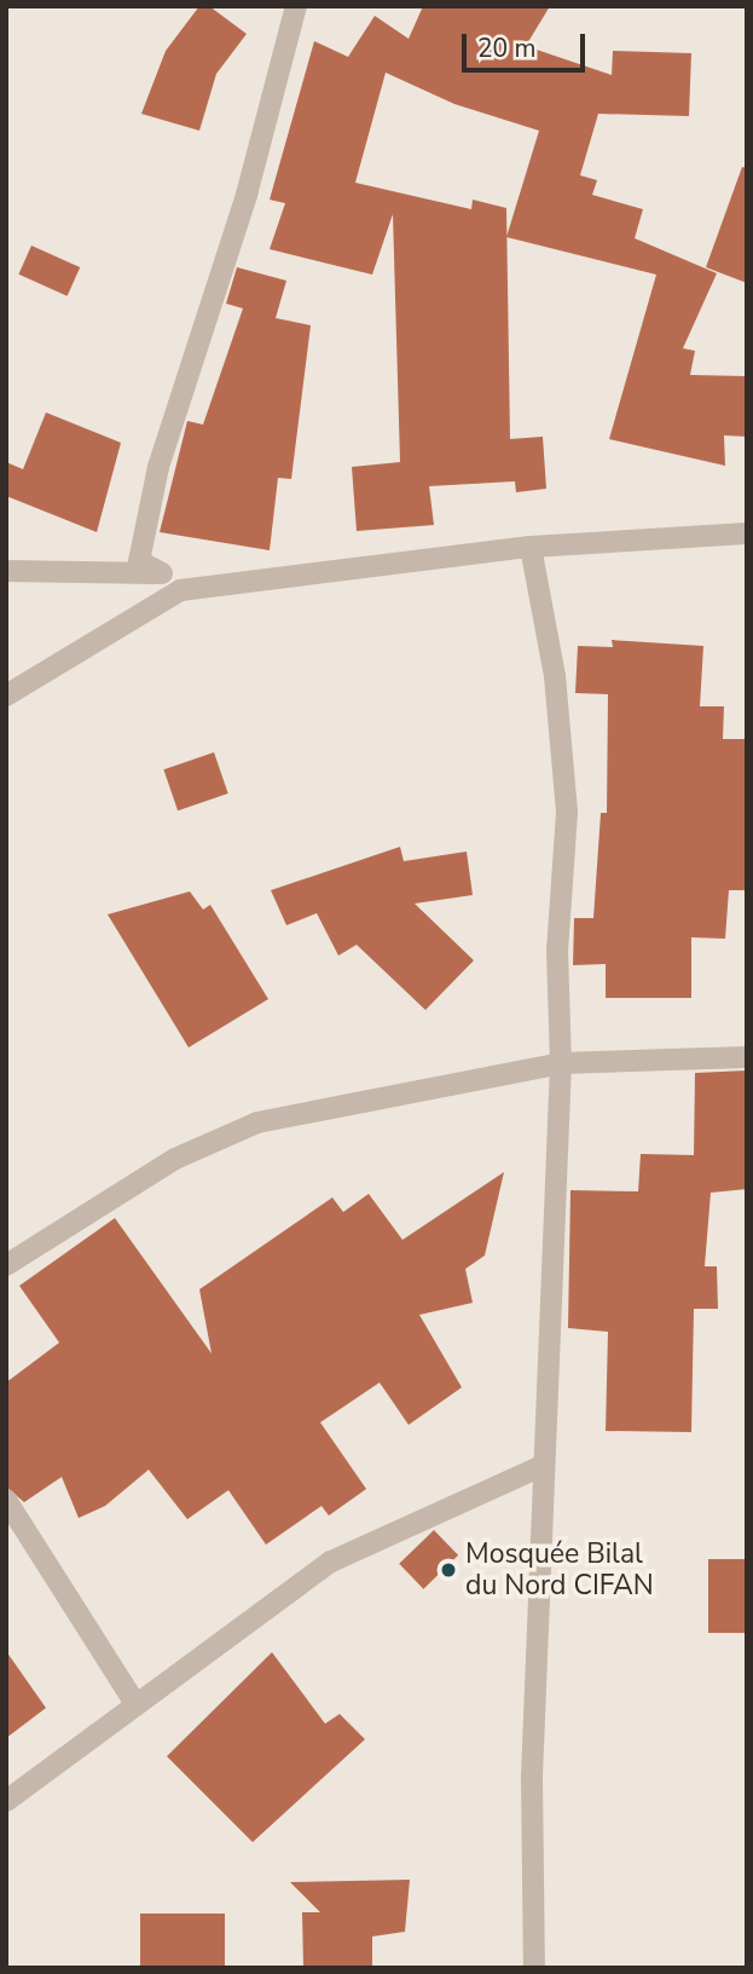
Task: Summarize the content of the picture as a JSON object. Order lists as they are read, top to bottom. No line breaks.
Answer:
{"places":["Mosquée Bilal du Nord CIFAN"],"scale_bar":"20 m"}
